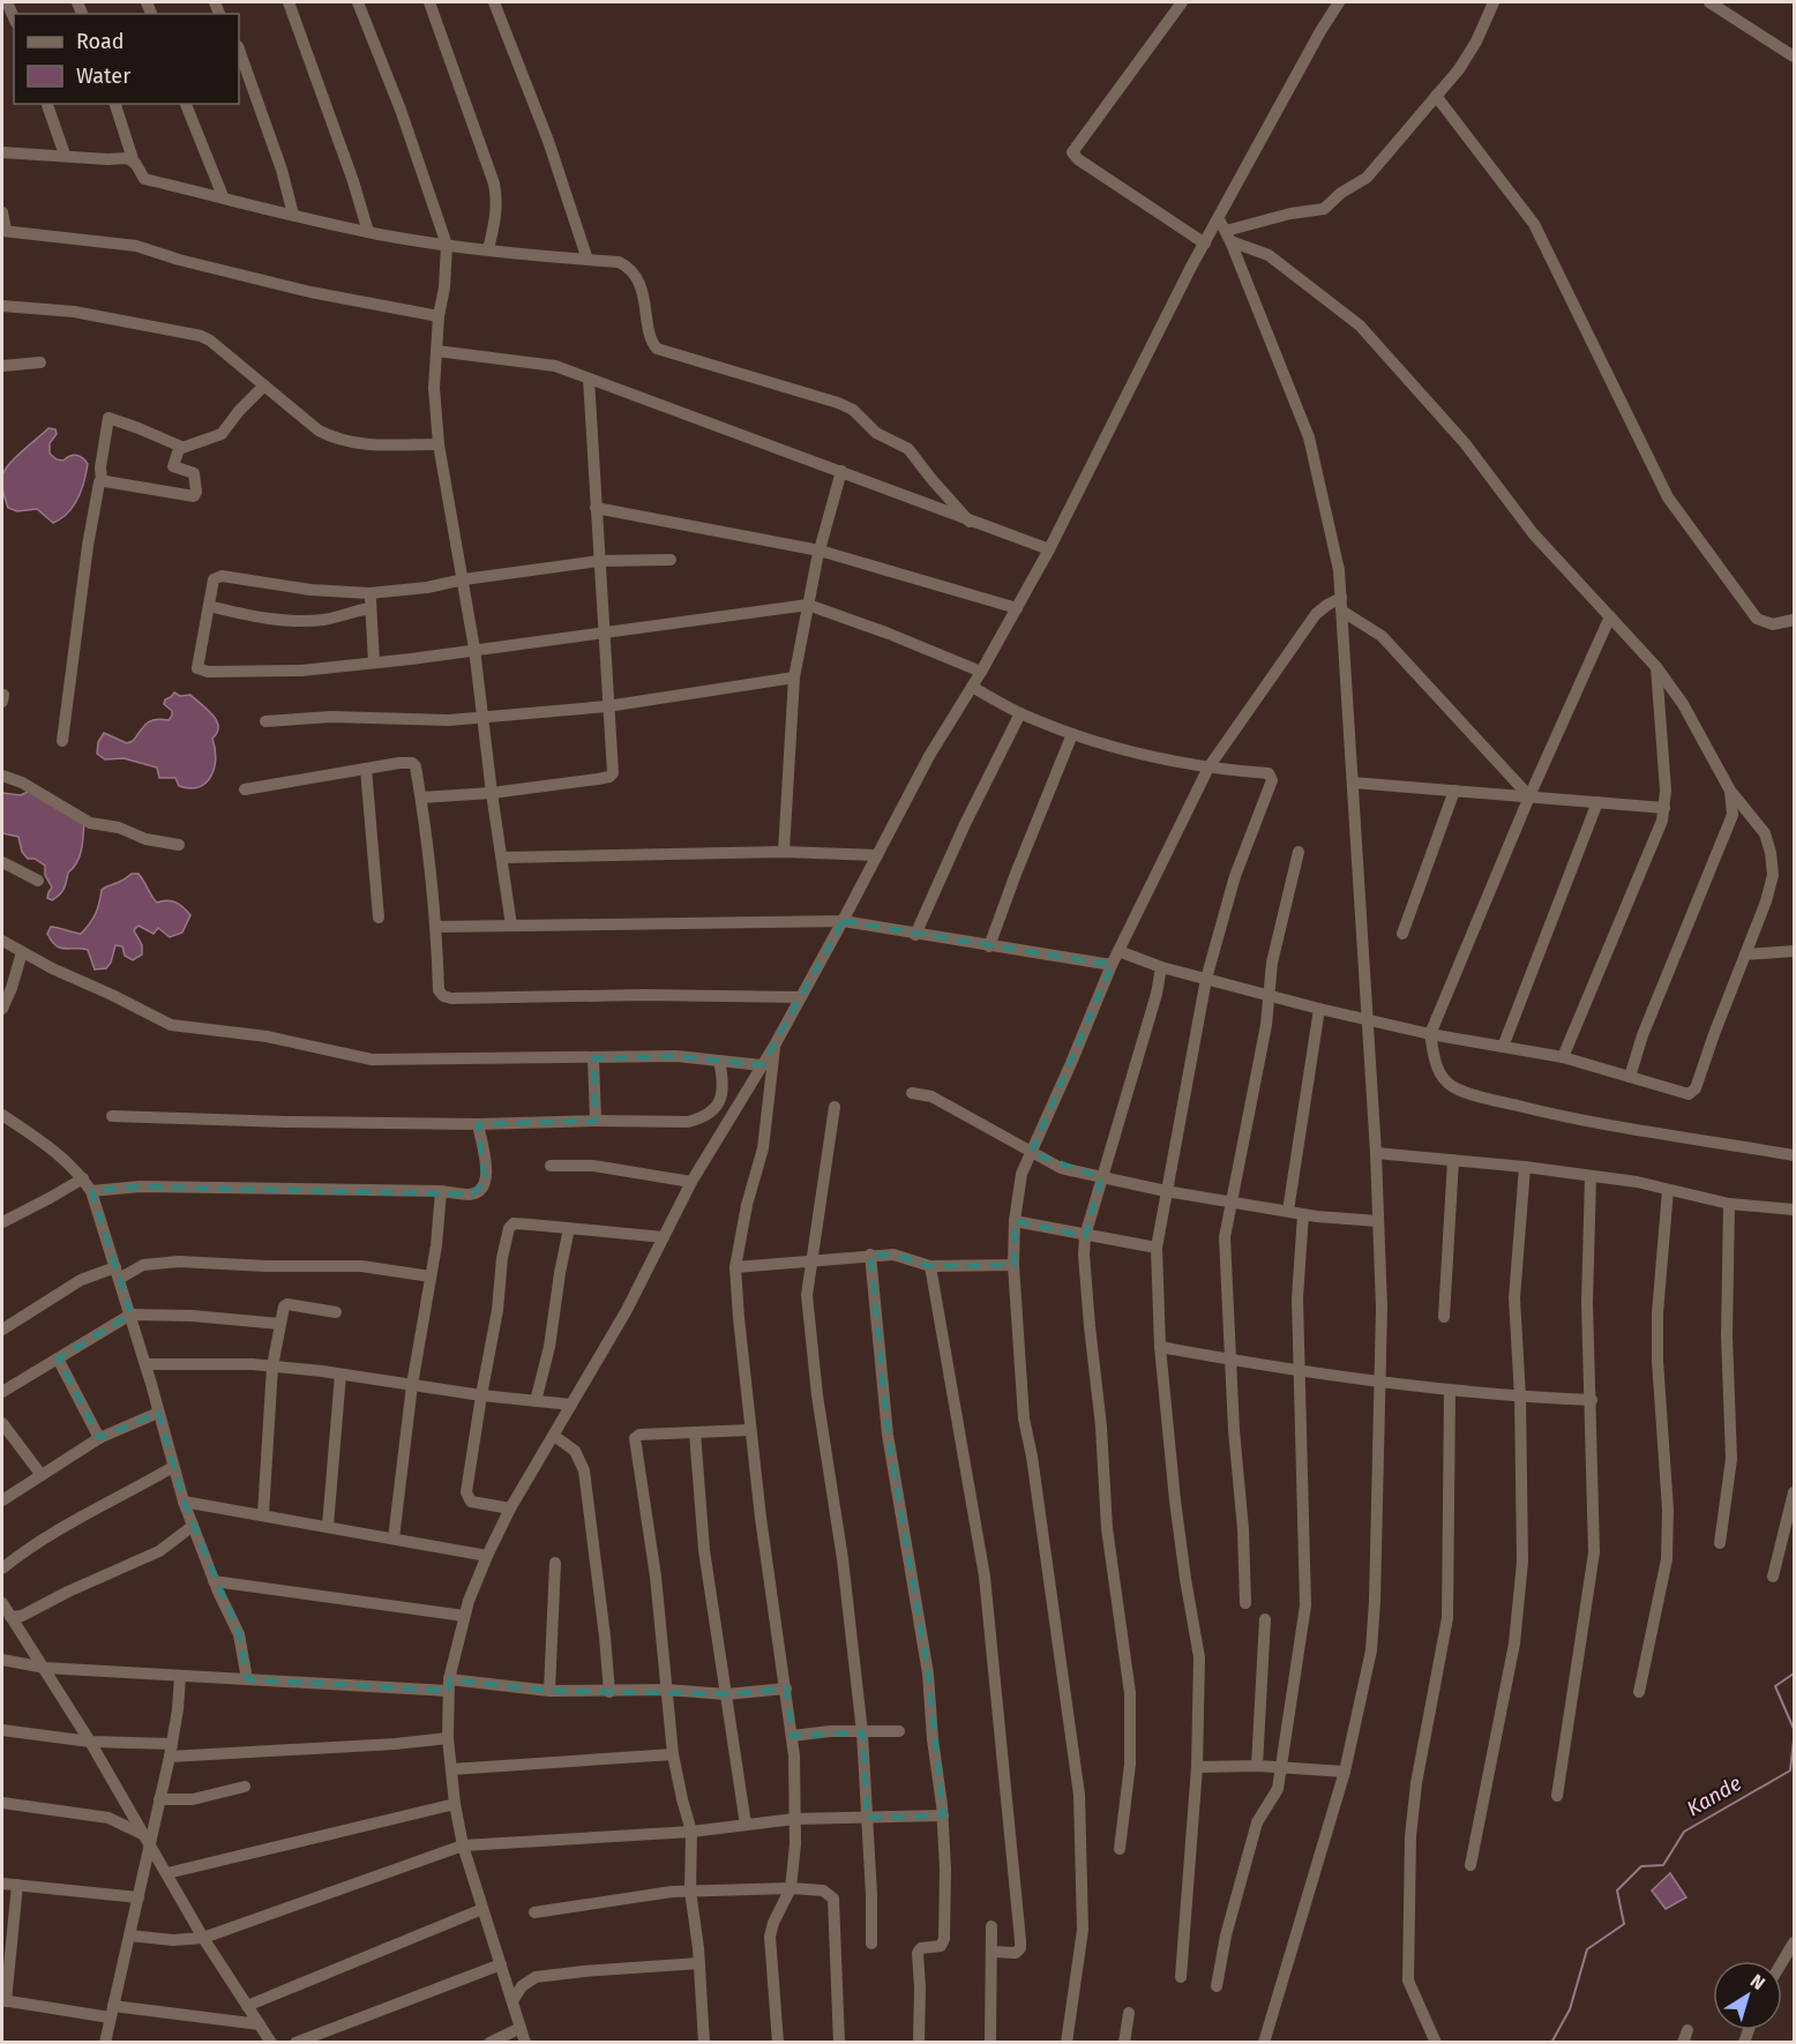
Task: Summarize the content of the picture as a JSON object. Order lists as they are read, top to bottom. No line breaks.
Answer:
{"water":["Kande"],"legend":["Road","Water"],"north":"top right"}
